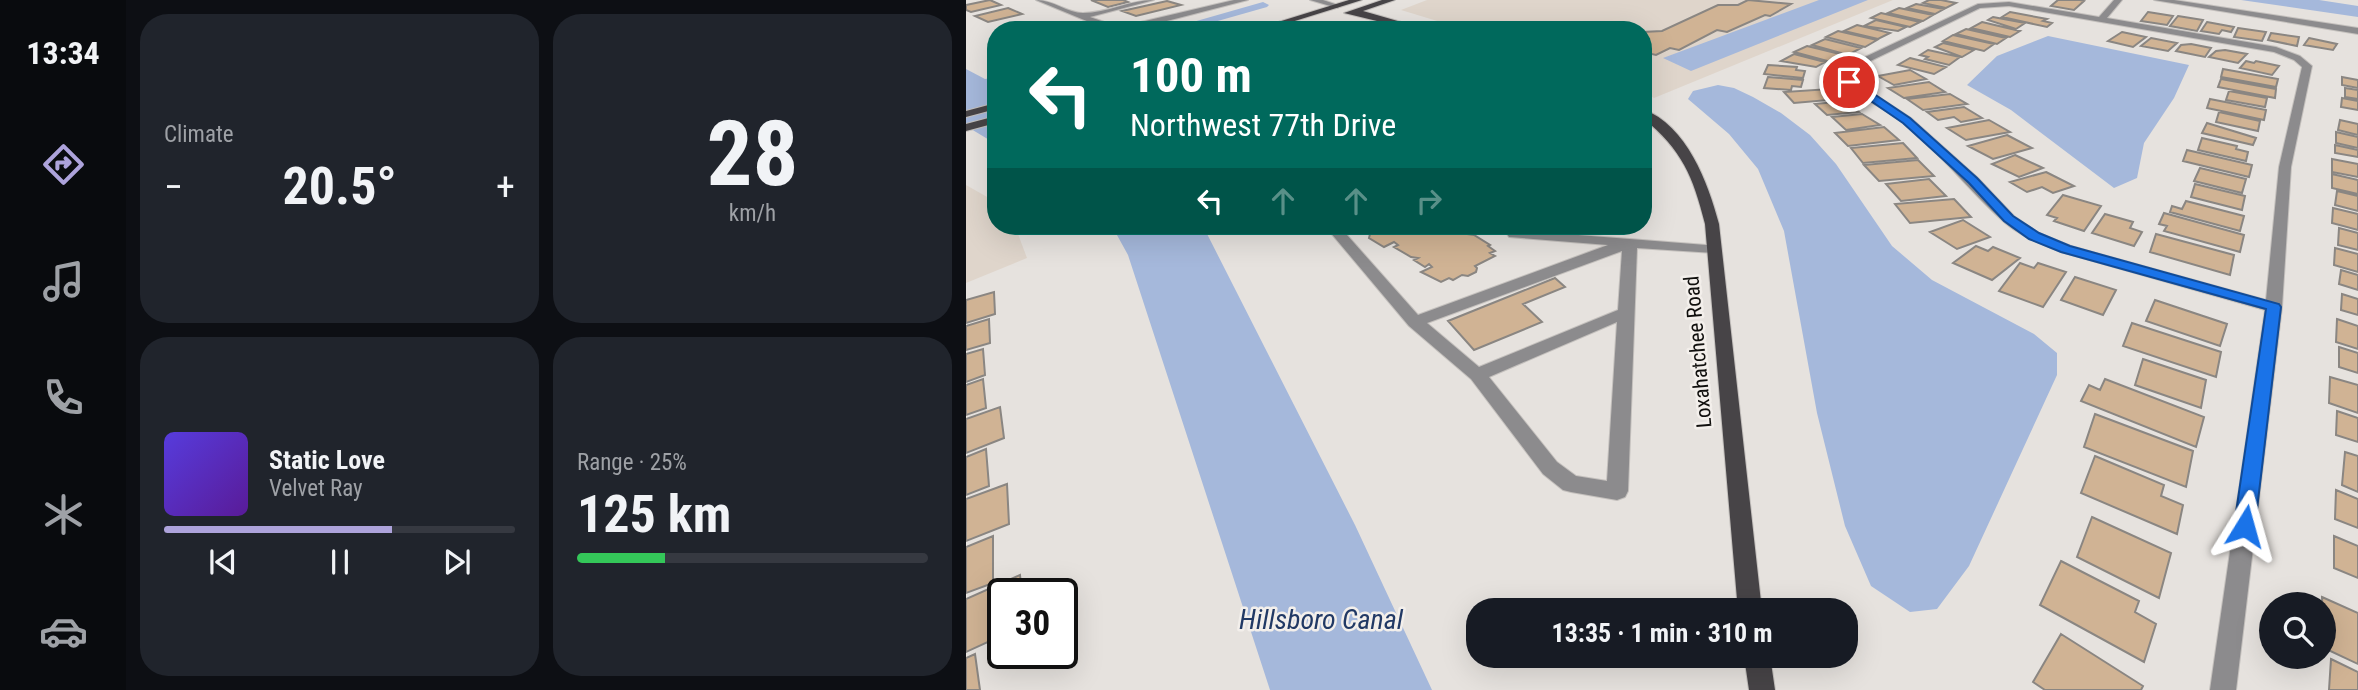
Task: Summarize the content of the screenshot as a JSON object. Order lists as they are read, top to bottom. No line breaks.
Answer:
{"streets":{"main road":["Loxahatchee Road"]},"water":["Hillsboro Canal"],"page":{"tabs":"13:34","tile":["Climate",["28","km/h"],["Range · 25%","125 km"]],"turn":["100 m","Northwest 77th Drive"],"heat":["−","20.5°","+"],"song":["Static Love","Velvet Ray"],"limit":"30","trip":"13:35 · 1 min · 310 m"}}
